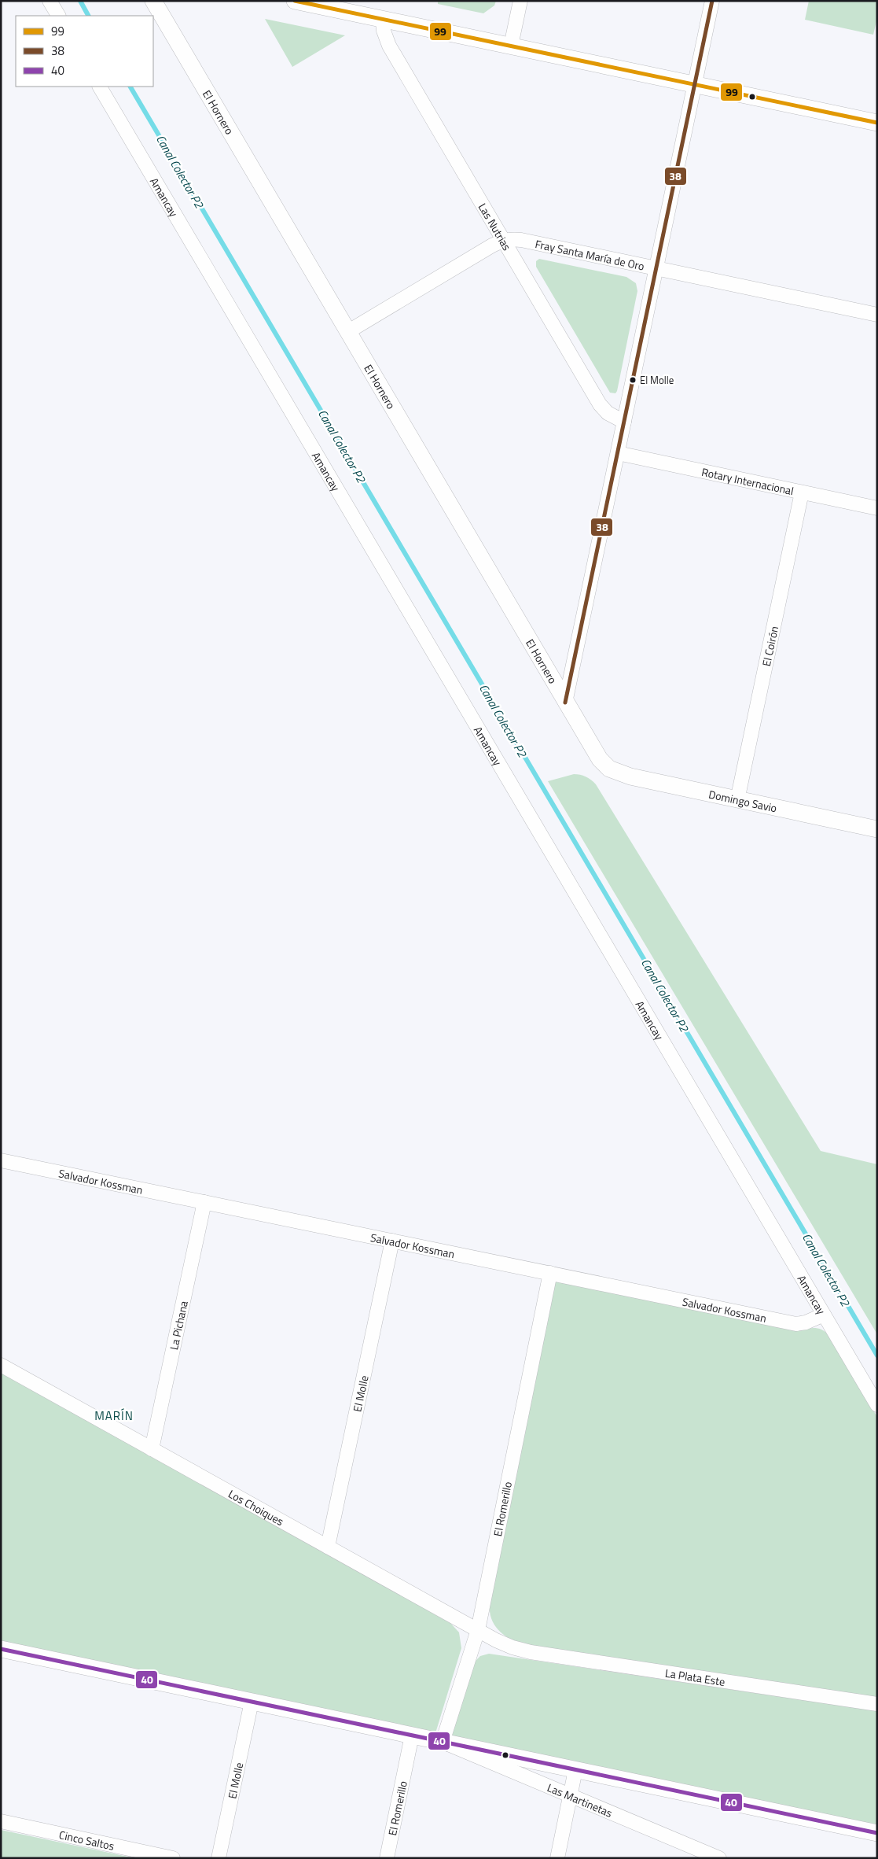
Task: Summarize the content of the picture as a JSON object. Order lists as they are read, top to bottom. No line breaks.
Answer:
{"streets":{"street":["El Hornero","Amancay","Las Nutrias","Fray Santa María de Oro","Rotary Internacional","El Coirón","Domingo Savio","Salvador Kossman","La Pichana","El Molle","Los Choiques","El Romerillo","La Plata Este","Las Martinetas","Cinco Saltos"]},"crossings":[["El Hornero","Domingo Savio"],["Amancay","Salvador Kossman"],["Las Nutrias","Fray Santa María de Oro"],["Rotary Internacional","El Coirón"],["El Coirón","Domingo Savio"],["Salvador Kossman","La Pichana"],["Salvador Kossman","El Molle"],["Salvador Kossman","El Romerillo"],["La Pichana","Los Choiques"],["El Molle","Los Choiques"],["Los Choiques","El Romerillo"],["Los Choiques","La Plata Este"],["El Romerillo","Las Martinetas"]],"districts":["MARÍN"],"water":["Canal Colector P2"],"places":["El Molle"],"lines":["transit line 99","transit line 38","transit line 40"],"legend":["99","38","40"]}
